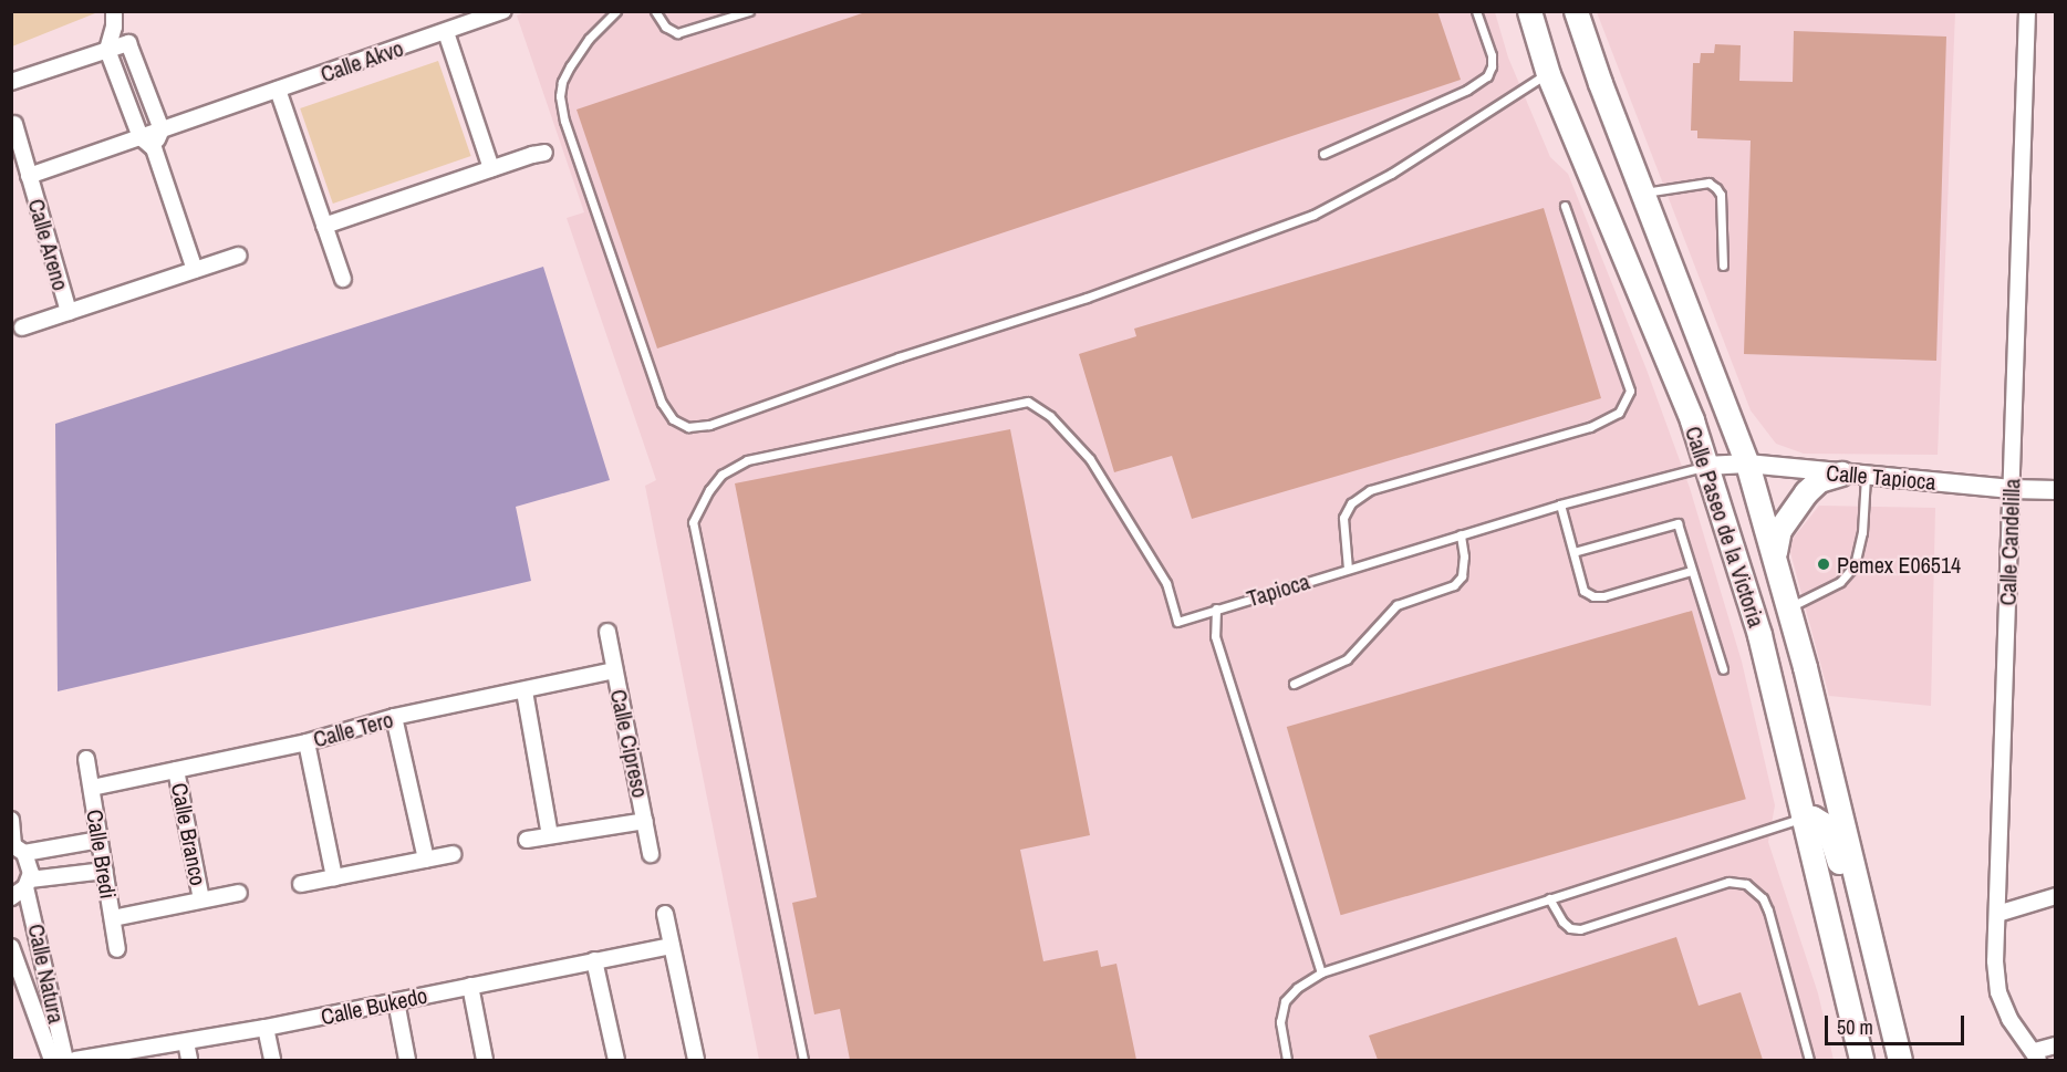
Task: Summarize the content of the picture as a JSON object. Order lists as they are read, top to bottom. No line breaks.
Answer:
{"streets":{"main road":["Calle Paseo de la Victoria"],"street":["Calle Akvo","Calle Areno","Calle Tapioca","Calle Candelilla","Calle Tero","Calle Cipreso","Calle Branco","Calle Bredi","Calle Natura","Calle Bukedo"],"lane":["Tapioca"]},"crossings":[["Calle Akvo","Calle Areno"],["Calle Tapioca","Calle Paseo de la Victoria"],["Calle Tapioca","Calle Candelilla"],["Calle Tapioca","Tapioca"],["Calle Paseo de la Victoria","Tapioca"],["Calle Tero","Calle Cipreso"],["Calle Tero","Calle Branco"],["Calle Tero","Calle Bredi"]],"places":["Pemex E06514"],"scale_bar":"50 m"}
